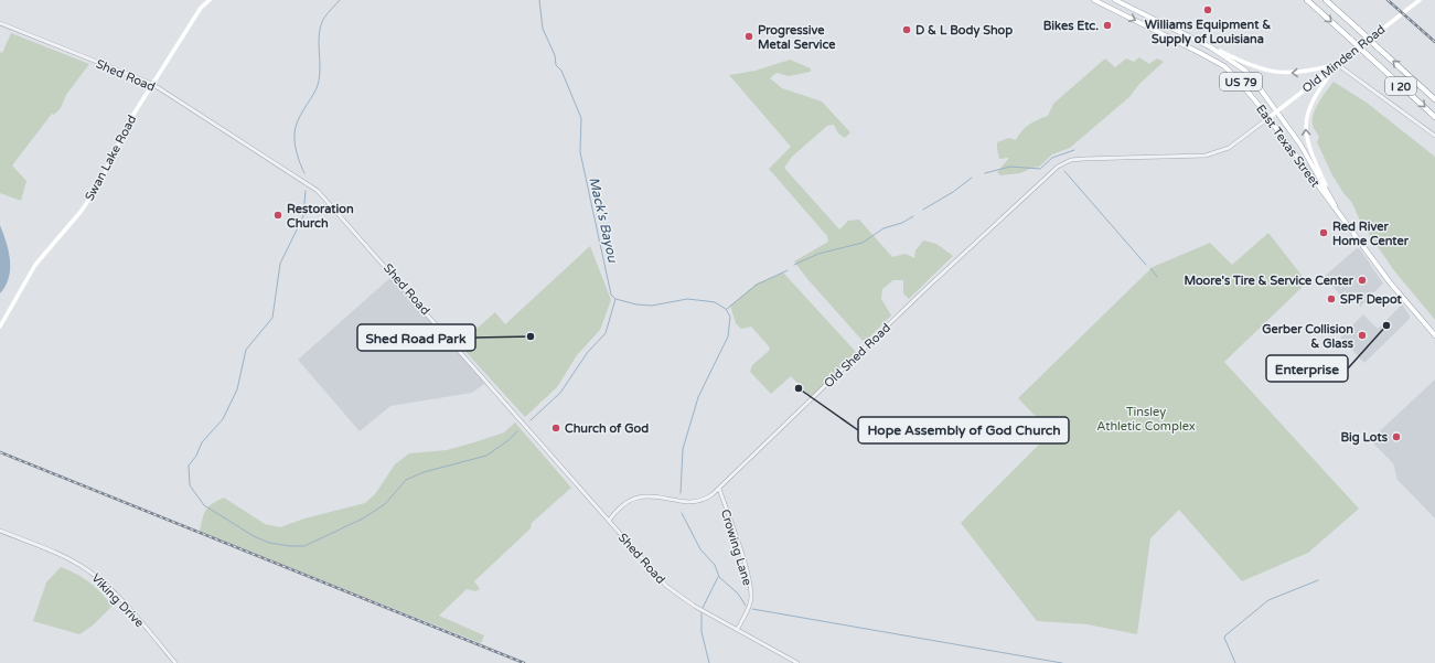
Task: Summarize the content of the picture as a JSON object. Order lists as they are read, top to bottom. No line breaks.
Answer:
{"streets":{"highway":["I 20"],"main road":["Old Minden Road","US 79","East Texas Street","Swan Lake Road"],"street":["Shed Road","Old Shed Road","Crowing Lane","Viking Drive"]},"crossings":[["Old Minden Road","East Texas Street"],["Old Minden Road","Old Shed Road"],["Shed Road","Swan Lake Road"],["Shed Road","Old Shed Road"],["Shed Road","Crowing Lane"],["East Texas Street","Old Shed Road"],["Old Shed Road","Crowing Lane"]],"water":["Mack's Bayou"],"parks":["Tinsley Athletic Complex"],"places":["Williams Equipment & Supply of Louisiana","Bikes Etc.","D & L Body Shop","Progressive Metal Service","Restoration Church","Red River Home Center","Moore's Tire & Service Center","SPF Depot","Enterprise","Gerber Collision & Glass","Shed Road Park","Hope Assembly of God Church","Church of God","Big Lots"]}
